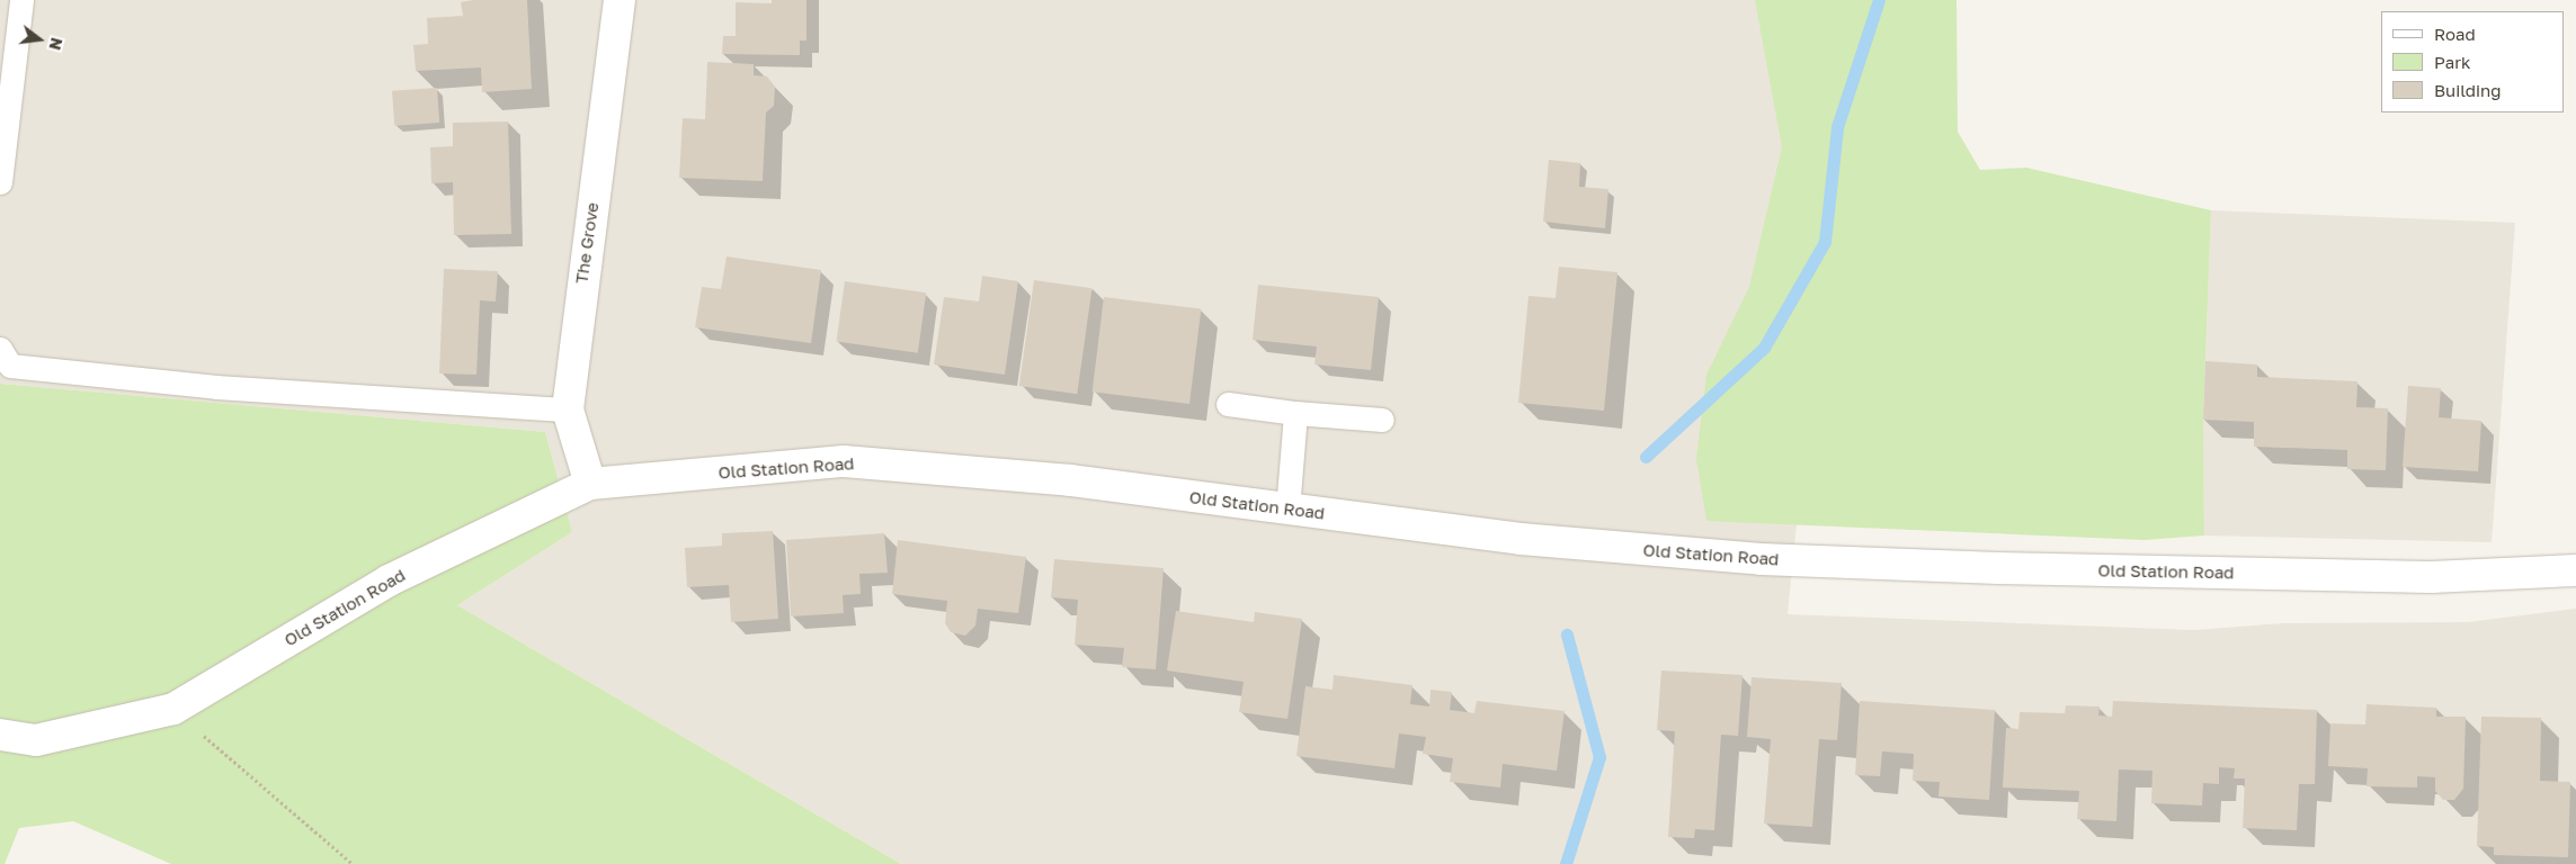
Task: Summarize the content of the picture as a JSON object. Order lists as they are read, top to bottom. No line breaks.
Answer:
{"streets":{"street":["The Grove","Old Station Road"]},"crossings":[["The Grove","Old Station Road"]],"legend":["Road","Park","Building"],"north":"right"}
